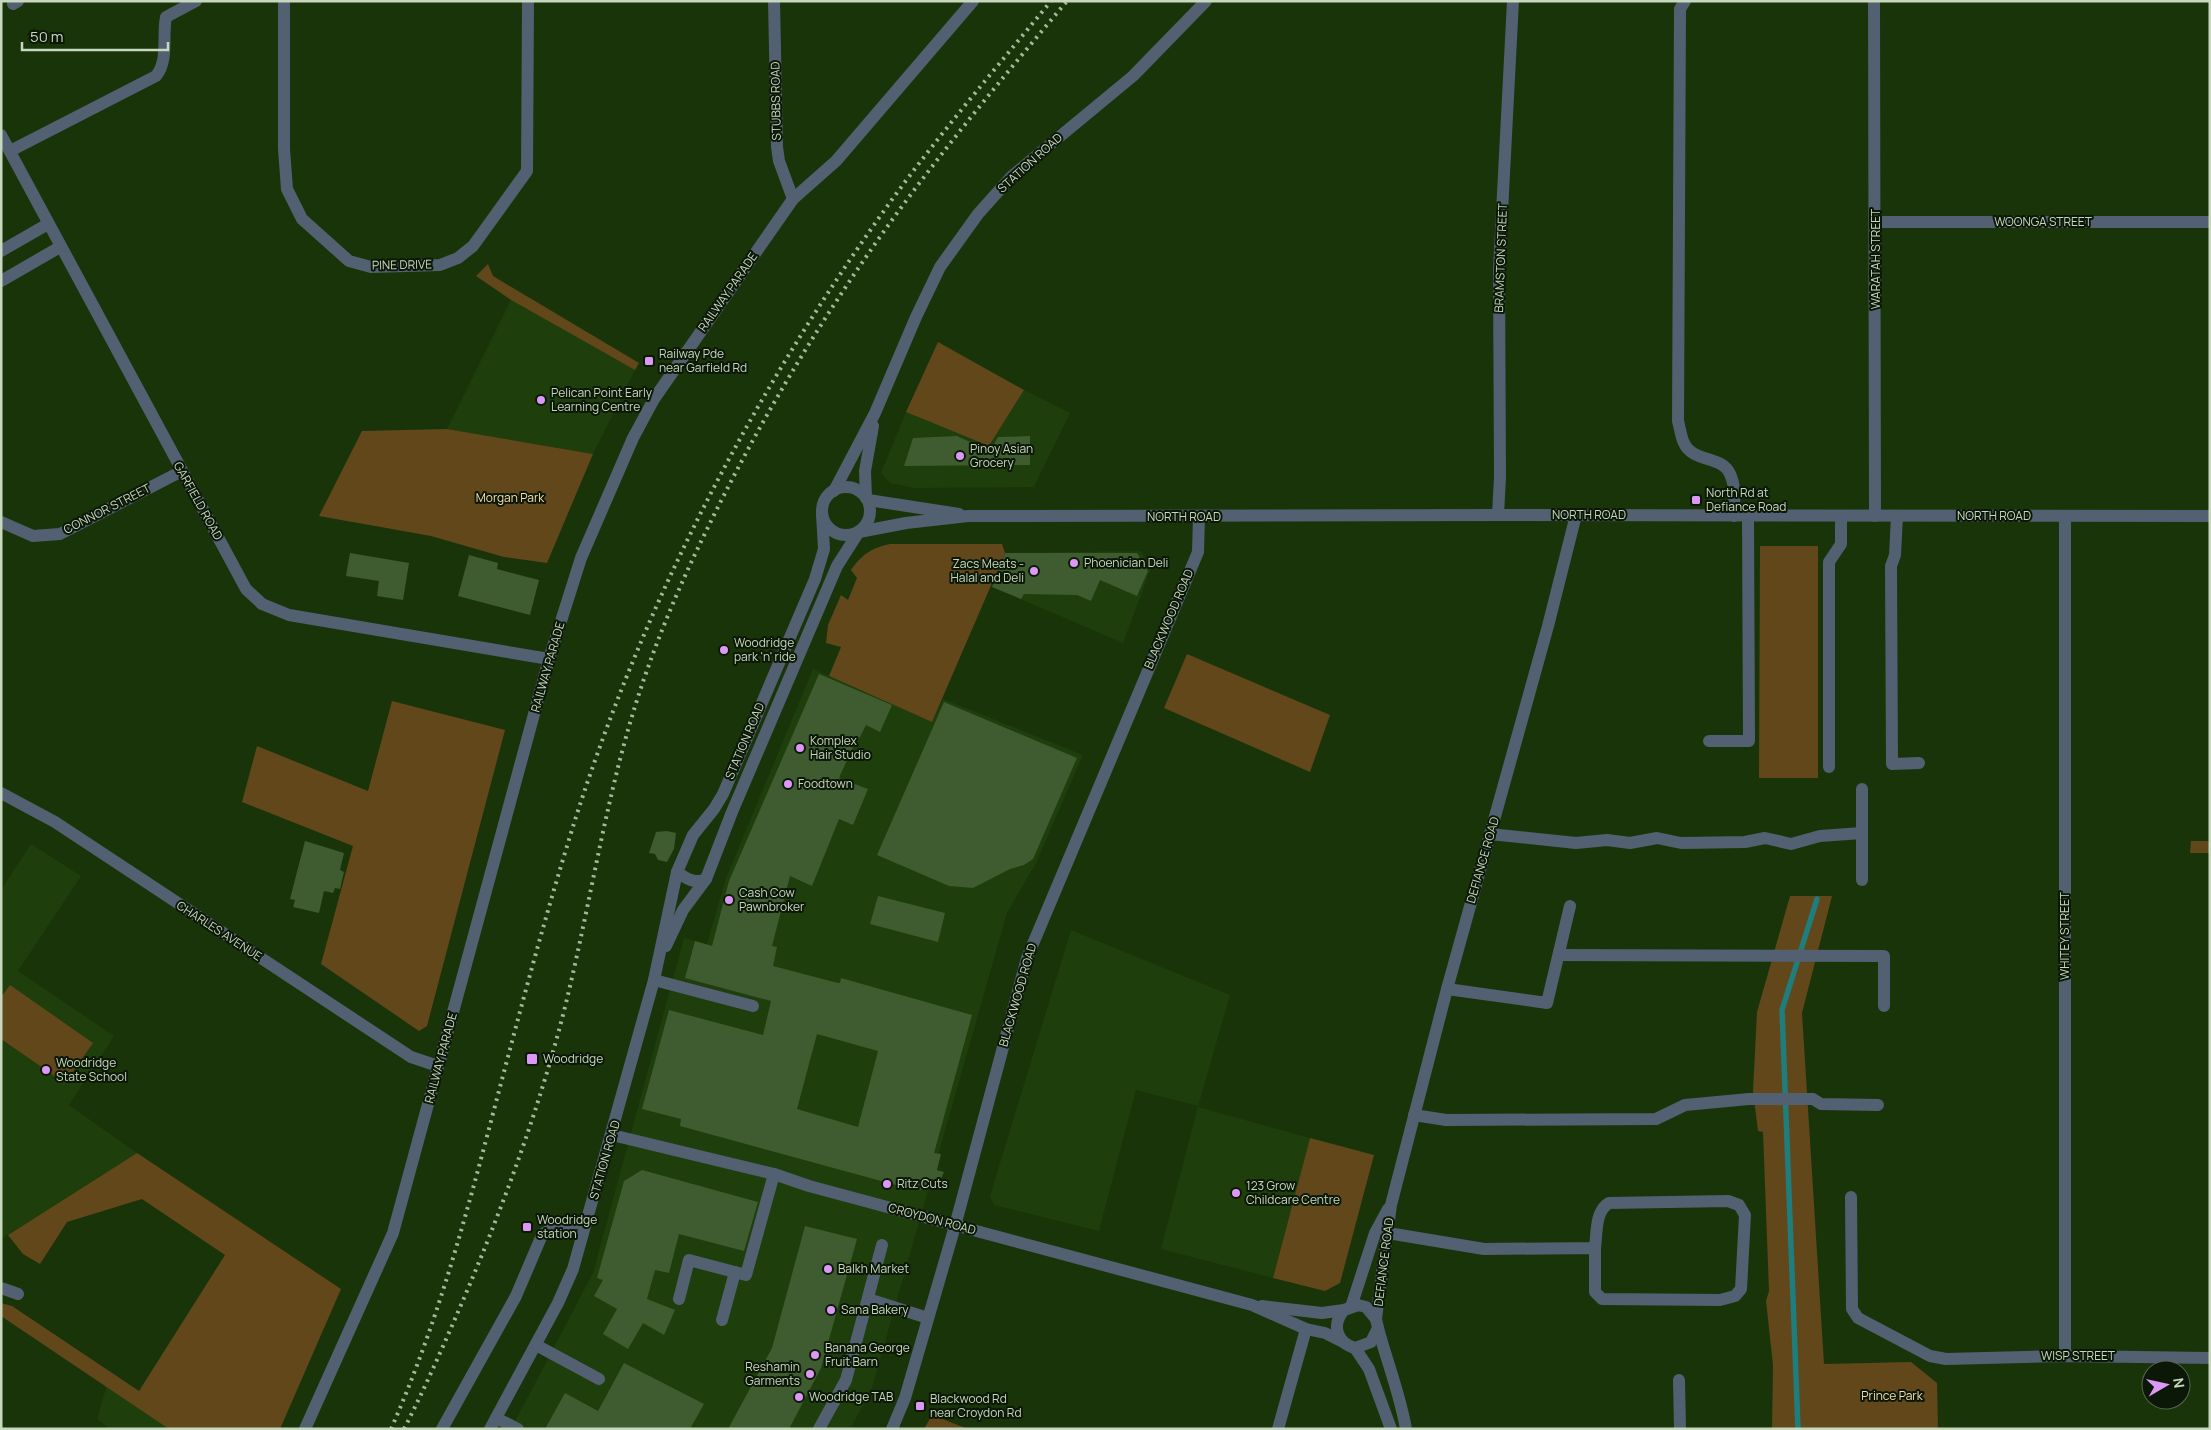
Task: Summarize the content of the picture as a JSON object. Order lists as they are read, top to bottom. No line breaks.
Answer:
{"streets":{"street":["STUBBS ROAD","STATION ROAD","WOONGA STREET","BRAMSTON STREET","WARATAH STREET","PINE DRIVE","RAILWAY PARADE","GARFIELD ROAD","CONNOR STREET","NORTH ROAD","BLACKWOOD ROAD","DEFIANCE ROAD","CHARLES AVENUE","WHITEY STREET","CROYDON ROAD","WISP STREET"]},"crossings":[["STUBBS ROAD","RAILWAY PARADE"],["STATION ROAD","NORTH ROAD"],["STATION ROAD","CROYDON ROAD"],["WOONGA STREET","WARATAH STREET"],["BRAMSTON STREET","NORTH ROAD"],["WARATAH STREET","NORTH ROAD"],["RAILWAY PARADE","GARFIELD ROAD"],["RAILWAY PARADE","CHARLES AVENUE"],["GARFIELD ROAD","CONNOR STREET"],["NORTH ROAD","BLACKWOOD ROAD"],["NORTH ROAD","DEFIANCE ROAD"],["NORTH ROAD","WHITEY STREET"],["BLACKWOOD ROAD","CROYDON ROAD"],["DEFIANCE ROAD","CROYDON ROAD"],["WHITEY STREET","WISP STREET"]],"parks":["Morgan Park","Prince Park"],"places":{"transit":["Railway Pde near Garfield Rd","North Rd at Defiance Road","Woodridge","Woodridge station","Blackwood Rd near Croydon Rd"],"other":["Pelican Point Early Learning Centre","Pinoy Asian Grocery","Phoenician Deli","Zacs Meats - Halal and Deli","Woodridge park 'n' ride","Komplex Hair Studio","Foodtown","Cash Cow Pawnbroker","Woodridge State School","Ritz Cuts","123 Grow Childcare Centre","Balkh Market","Sana Bakery","Banana George Fruit Barn","Reshamin Garments","Woodridge TAB"]},"scale_bar":"50 m","north":"right"}
